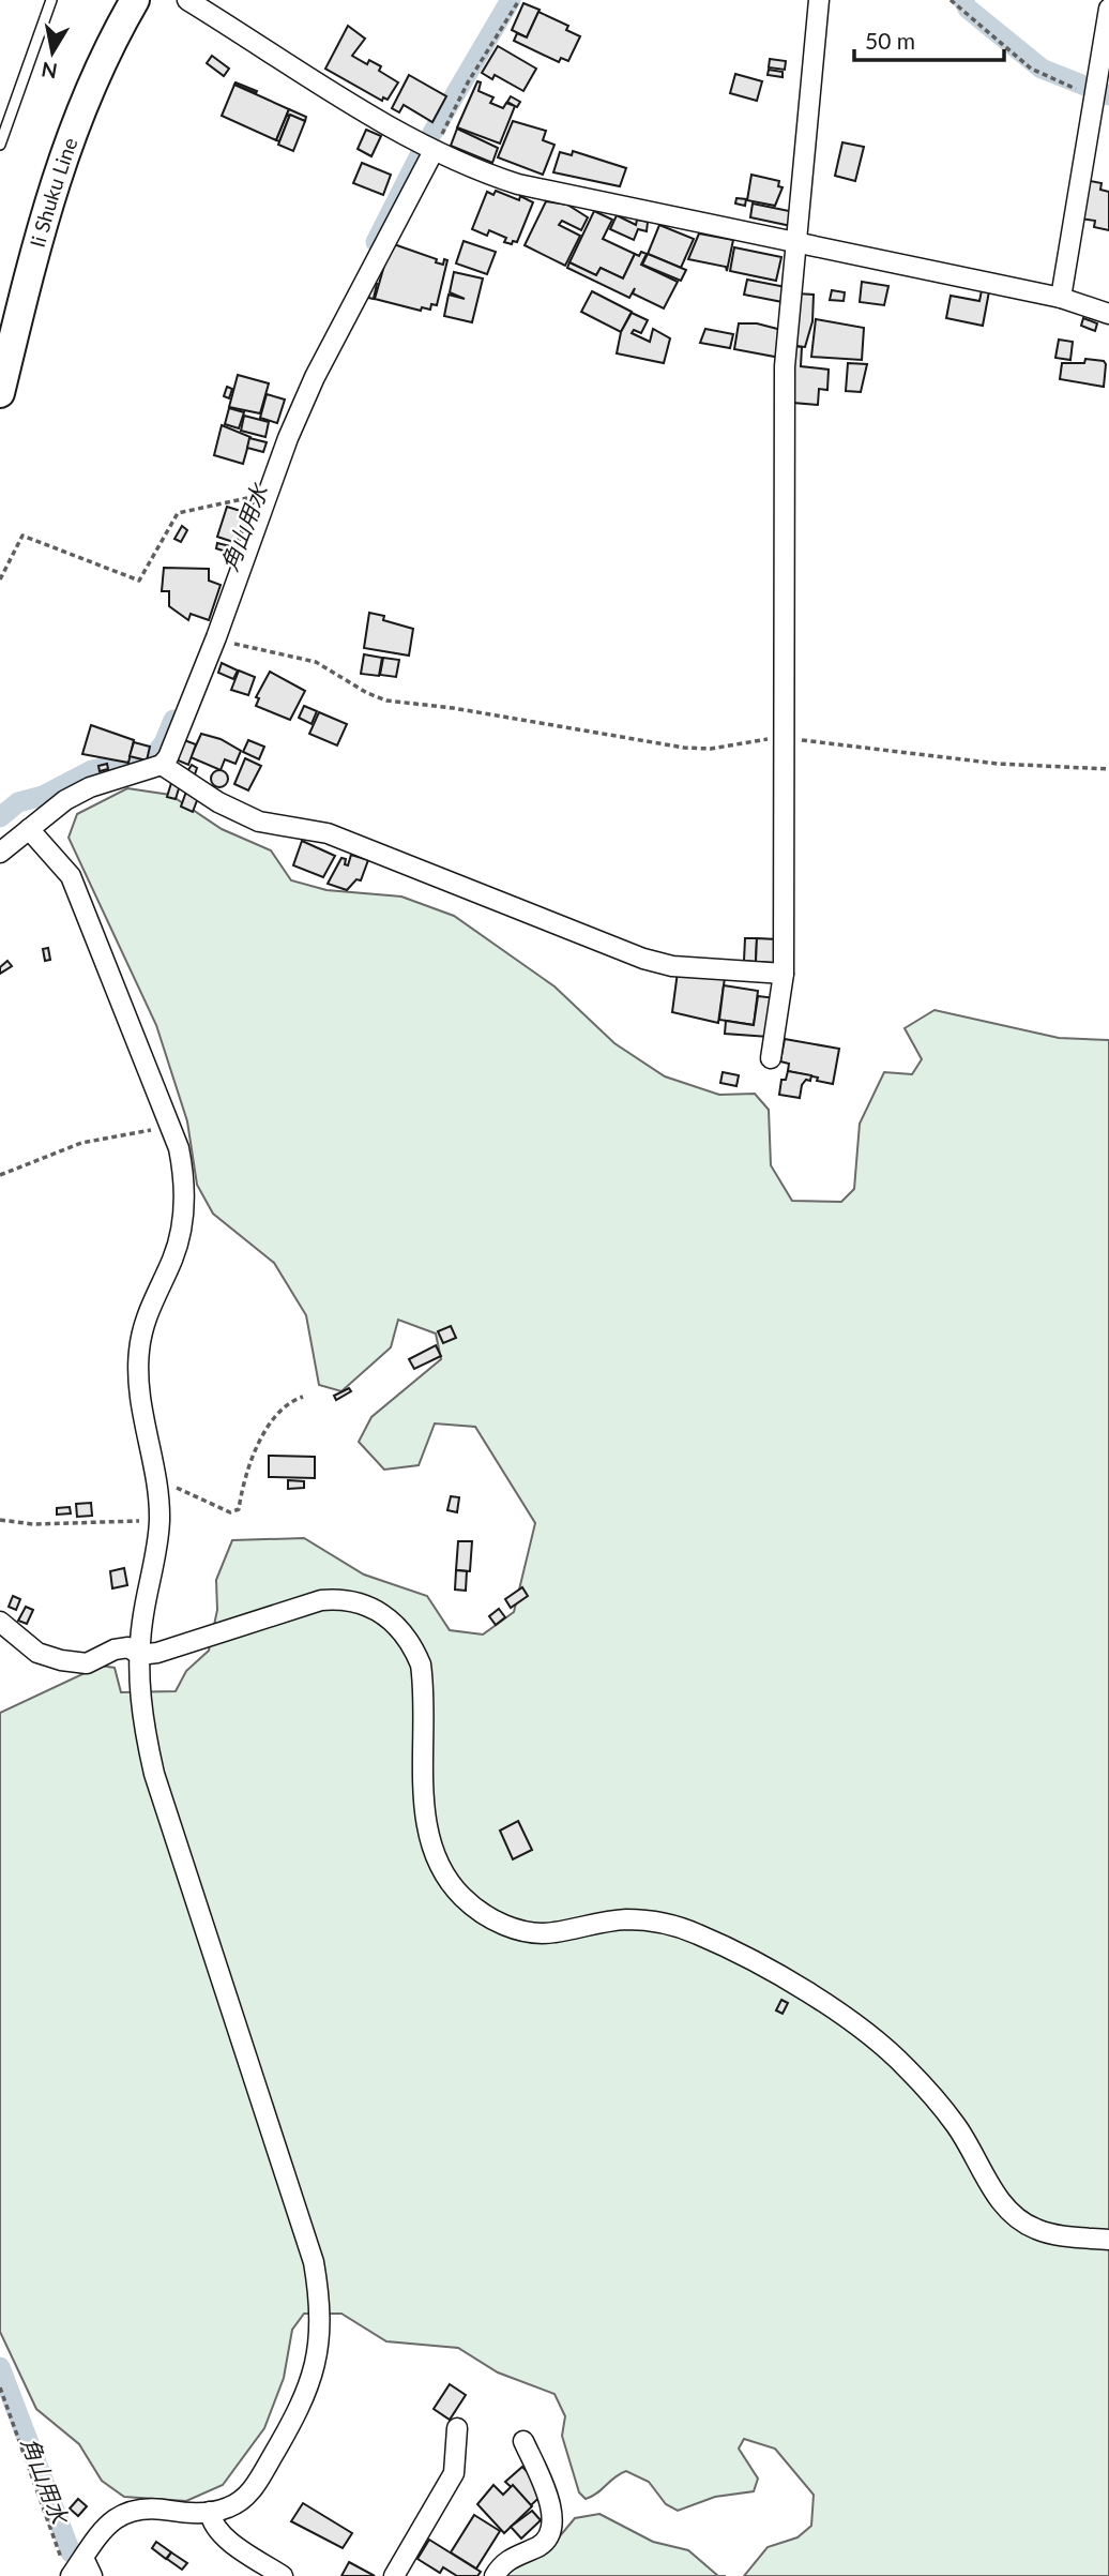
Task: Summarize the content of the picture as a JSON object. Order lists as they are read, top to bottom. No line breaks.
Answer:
{"streets":{"main road":["Ii Shuku Line"]},"water":["角山用水"],"scale_bar":"50 m","north":"bottom"}
